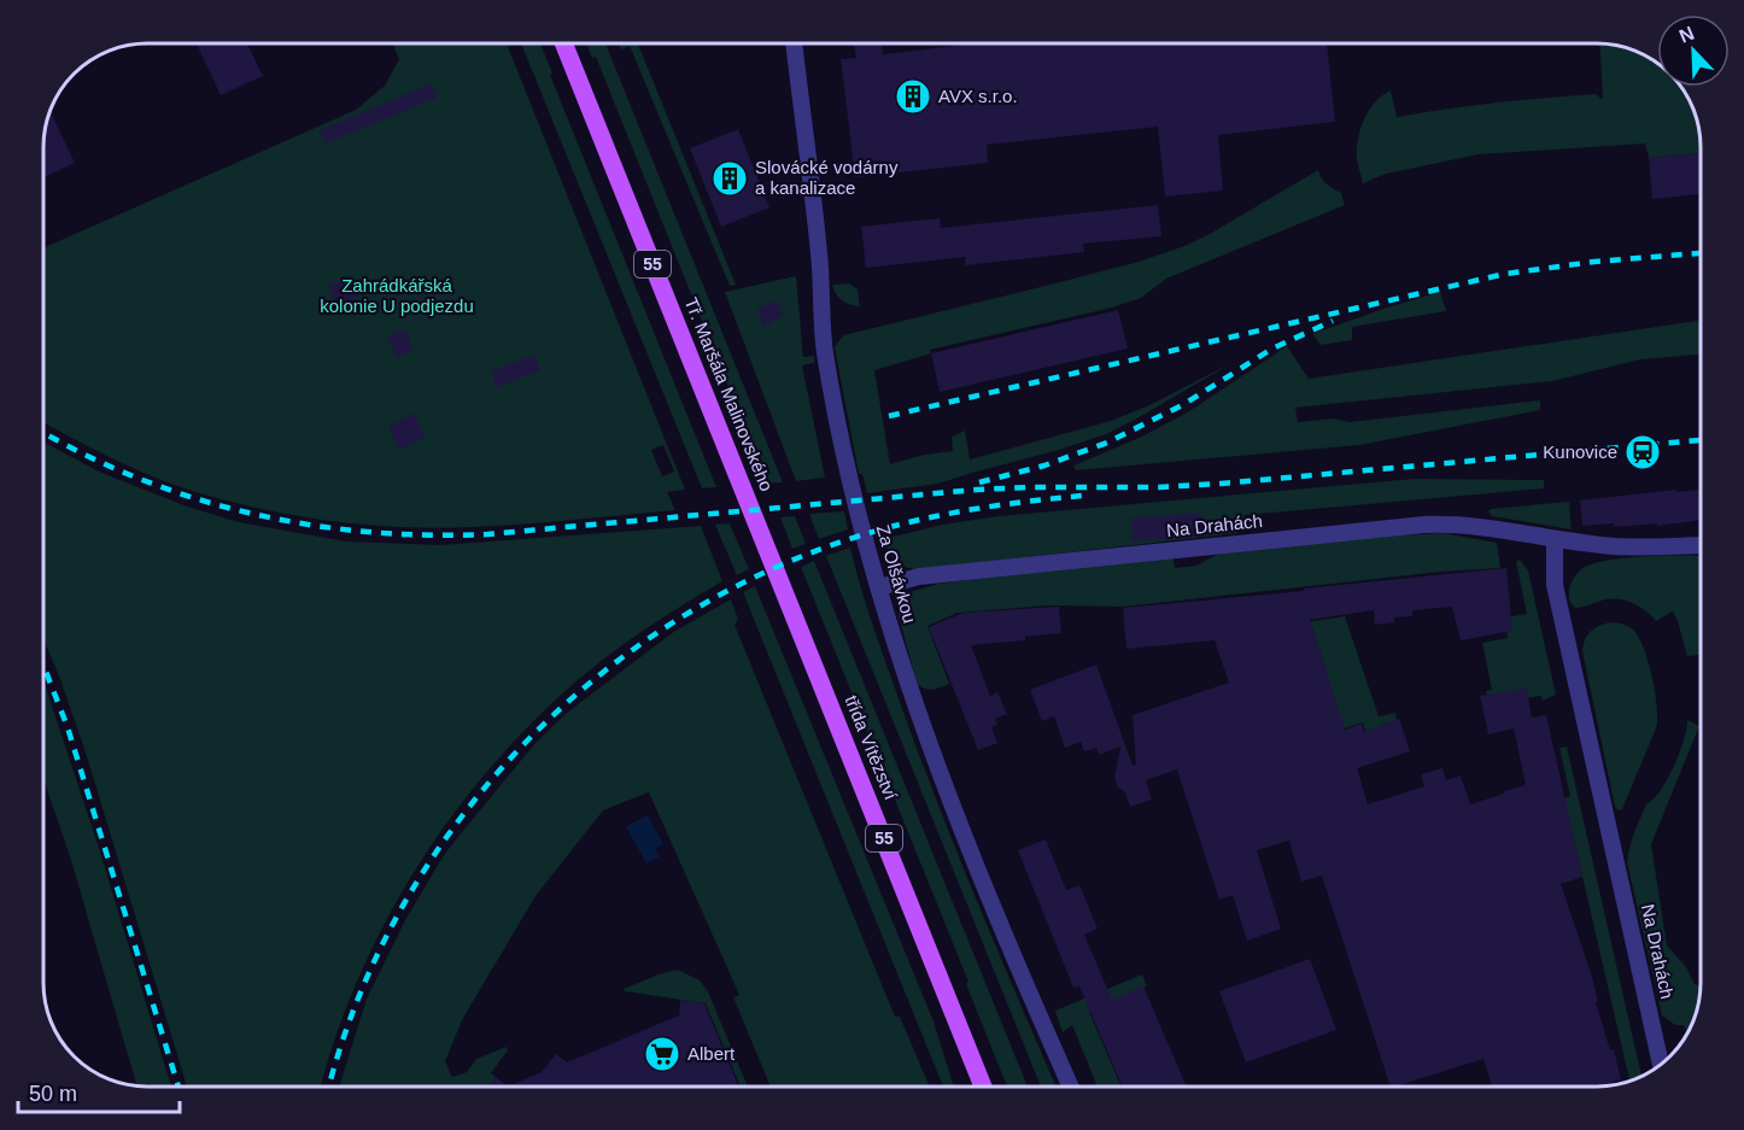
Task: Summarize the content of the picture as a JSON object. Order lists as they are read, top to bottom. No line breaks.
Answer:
{"streets":{"main road":["55","Tř. Maršála Malinovského","třída Vítězství"],"street":["Na Drahách","Za Olšávkou"]},"crossings":[["Tř. Maršála Malinovského","třída Vítězství"],["Na Drahách","Za Olšávkou"]],"parks":["Zahrádkářská kolonie U podjezdu"],"places":{"building":["AVX s.r.o.","Slovácké vodárny a kanalizace"],"station":["Kunovice"],"supermarket":["Albert"]},"scale_bar":"50 m","north":"top left"}
